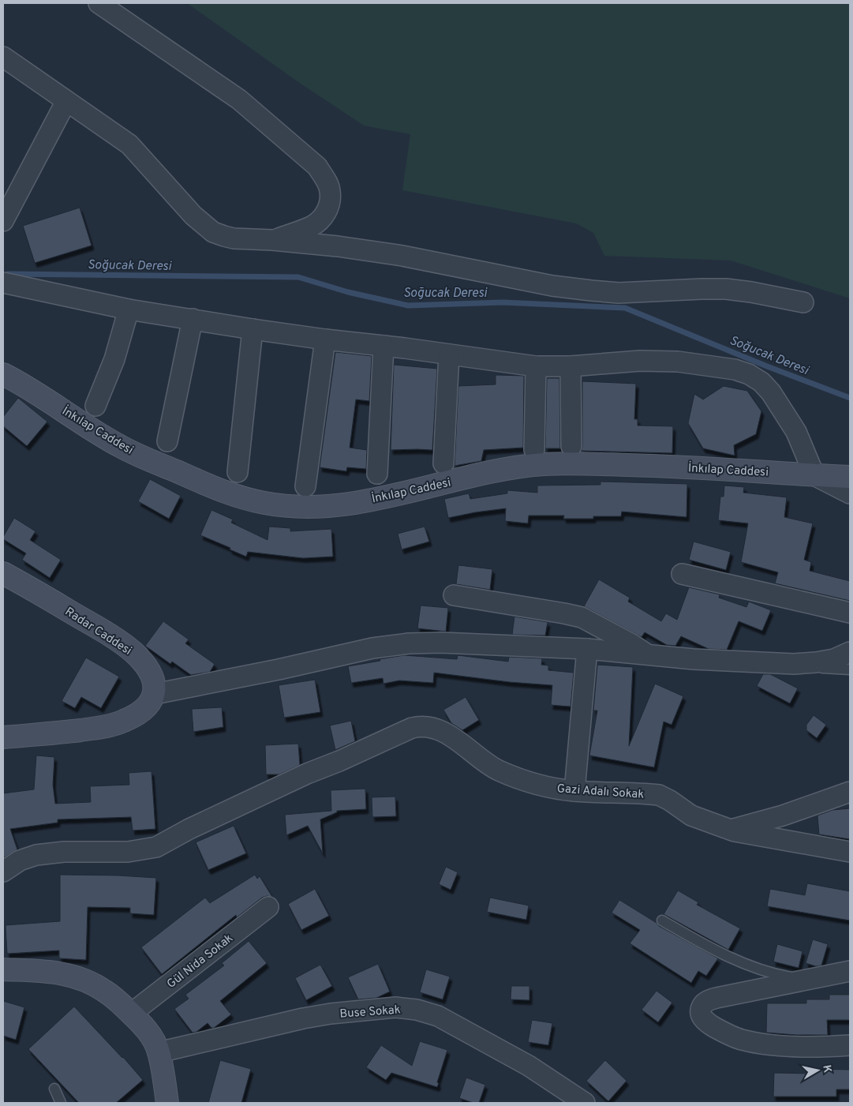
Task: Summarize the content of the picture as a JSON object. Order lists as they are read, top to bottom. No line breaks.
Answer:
{"streets":{"street":["İnkılap Caddesi","Radar Caddesi","Gazi Adalı Sokak","Gül Nida Sokak","Buse Sokak"]},"water":["Soğucak Deresi"],"north":"right"}
